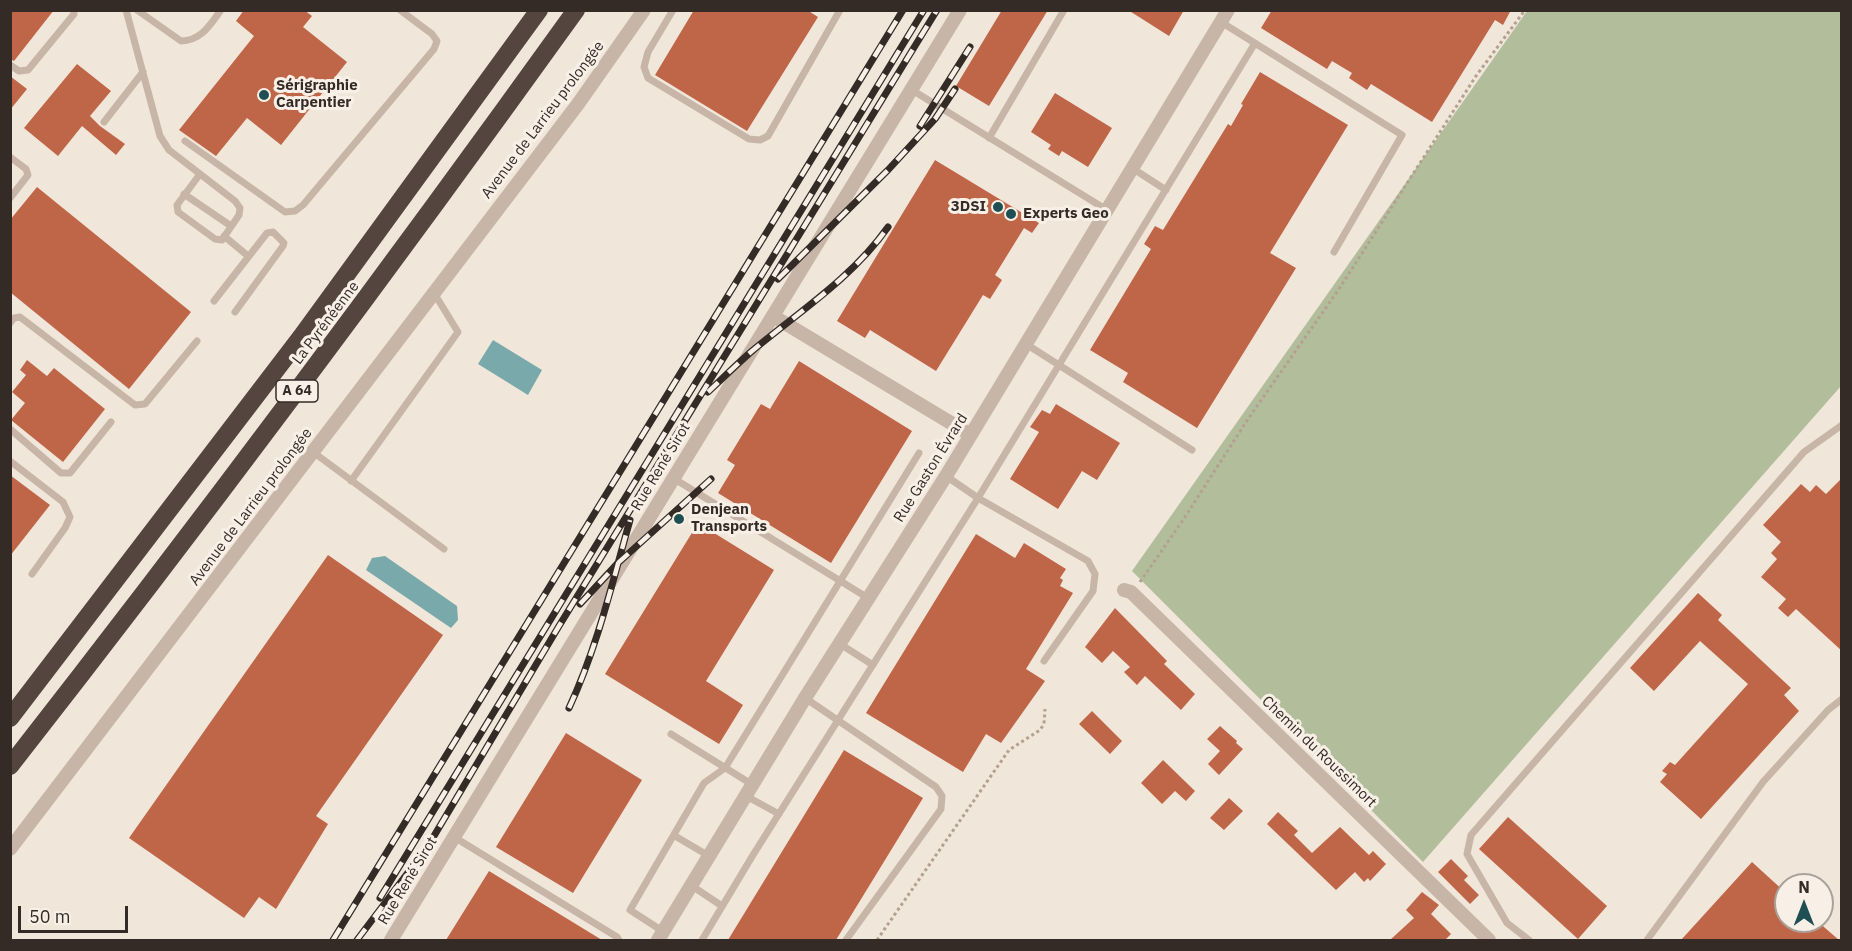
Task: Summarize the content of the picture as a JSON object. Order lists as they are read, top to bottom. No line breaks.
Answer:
{"streets":{"highway":["La Pyrénéenne","A 64"],"street":["Avenue de Larrieu prolongée","Rue René Sirot","Rue Gaston Évrard","Chemin du Roussimort"]},"places":["Sérigraphie Carpentier","3DSI","Experts Geo","Denjean Transports"],"scale_bar":"50 m","north":"top"}
